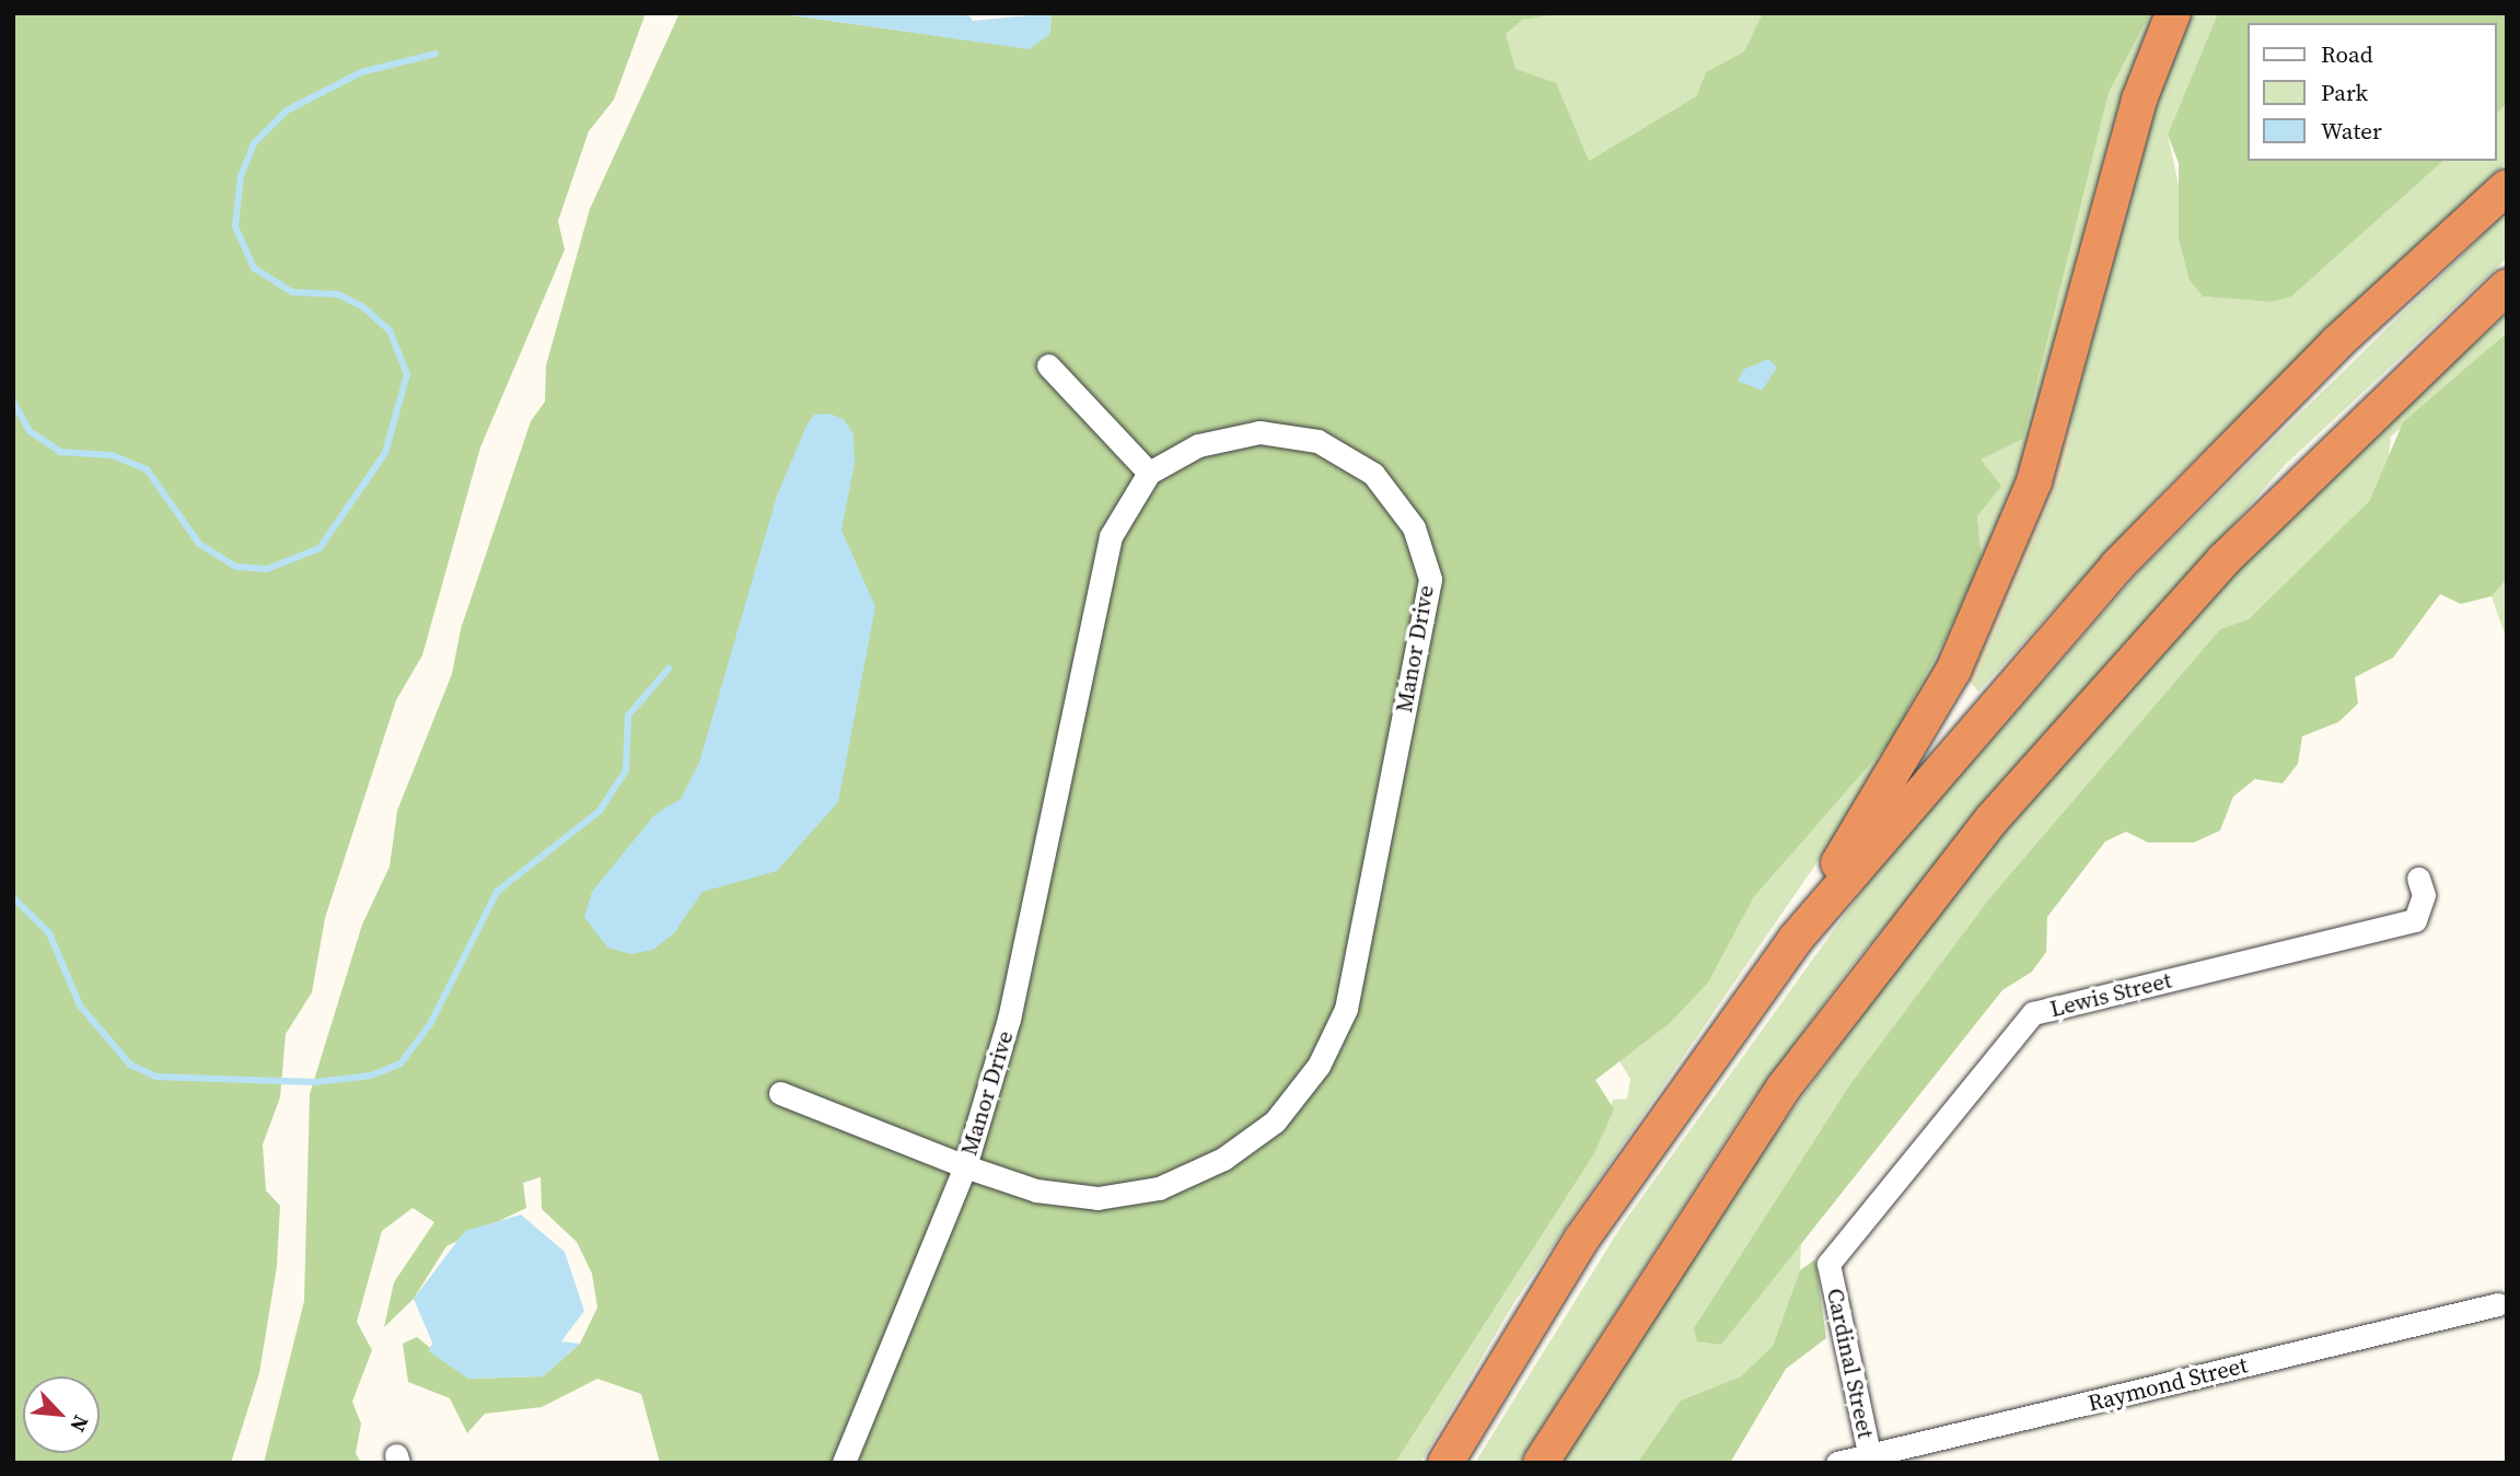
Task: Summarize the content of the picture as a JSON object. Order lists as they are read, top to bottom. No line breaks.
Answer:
{"streets":{"street":["Manor Drive","Lewis Street","Cardinal Street","Raymond Street"]},"crossings":[["Lewis Street","Cardinal Street"],["Cardinal Street","Raymond Street"]],"legend":["Road","Park","Water"],"north":"bottom right"}
